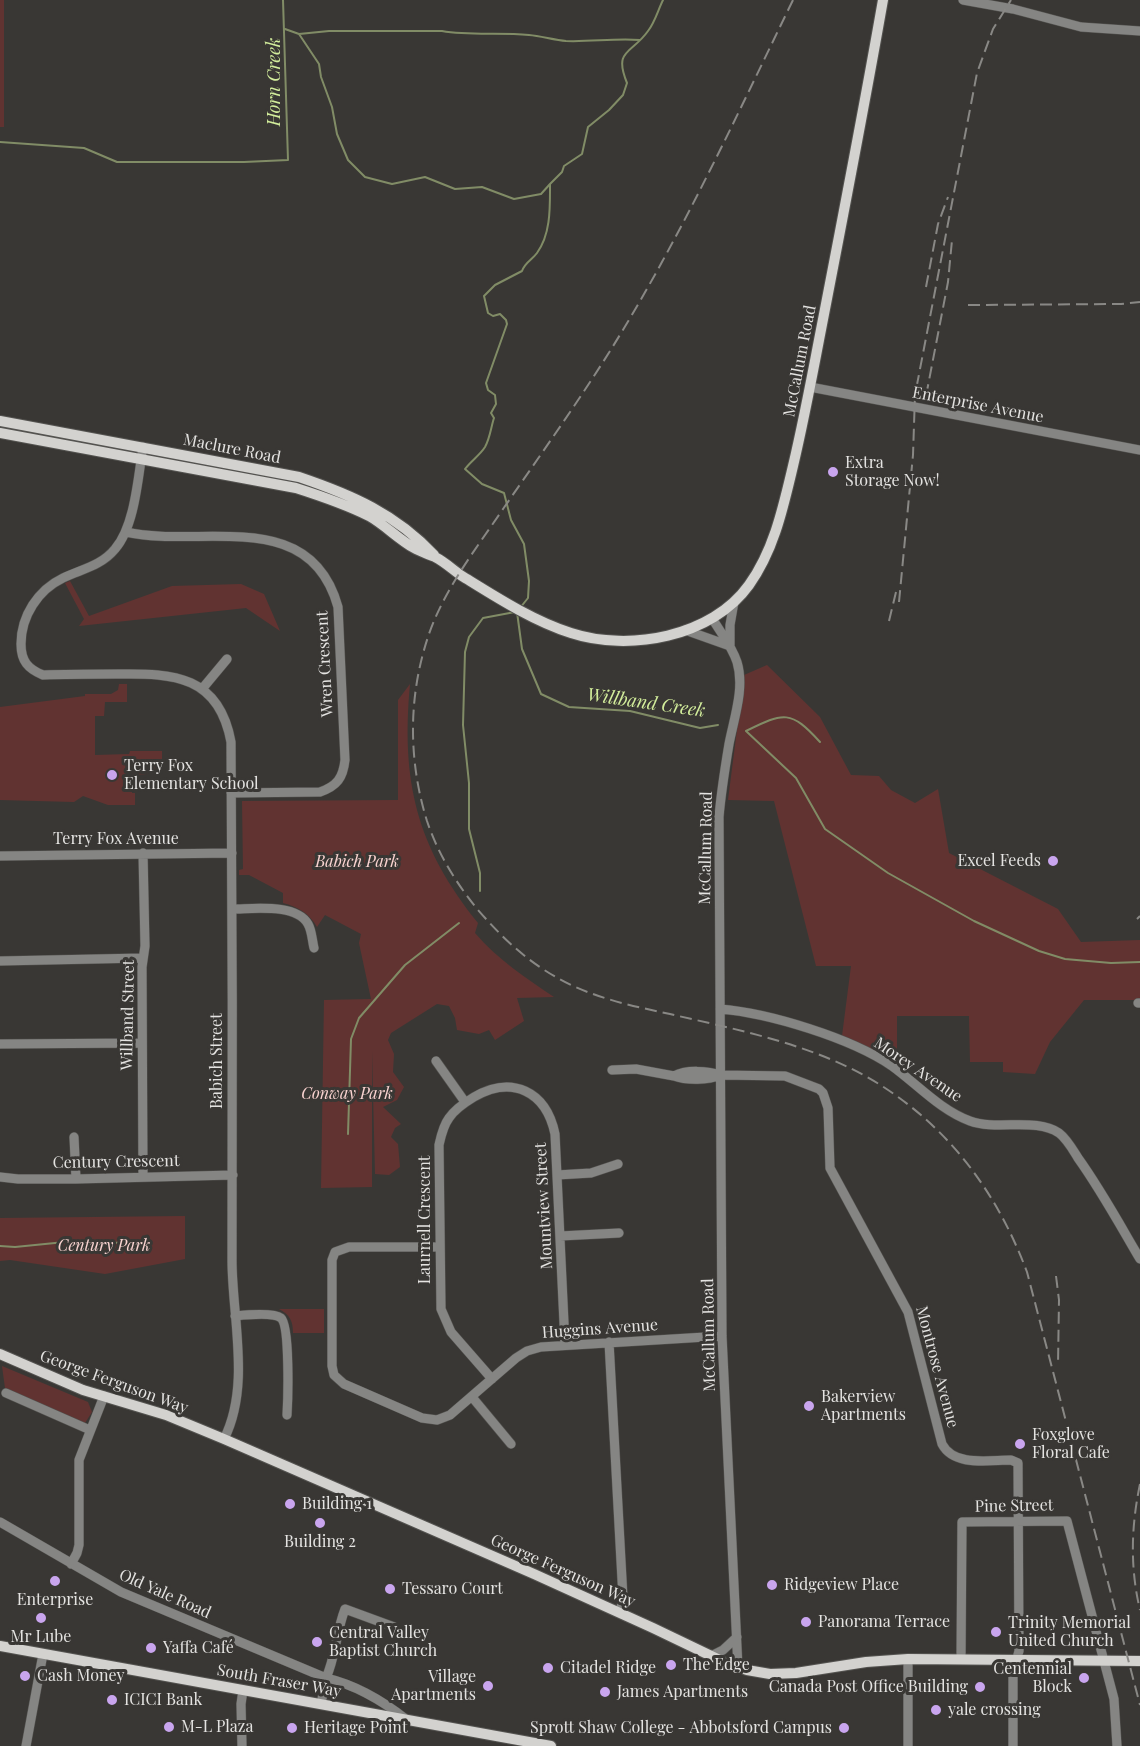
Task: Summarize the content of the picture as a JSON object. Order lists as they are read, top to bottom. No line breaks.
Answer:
{"streets":{"main road":["McCallum Road","Maclure Road","George Ferguson Way","South Fraser Way"],"street":["Enterprise Avenue","Wren Crescent","Terry Fox Avenue","Willband Street","Babich Street","Morey Avenue","Century Crescent","Mountview Street","Laurnell Crescent","Huggins Avenue","Montrose Avenue","Pine Street","Old Yale Road"]},"crossings":[["McCallum Road","Enterprise Avenue"],["McCallum Road","Maclure Road"],["McCallum Road","Morey Avenue"],["McCallum Road","Huggins Avenue"],["McCallum Road","Montrose Avenue"],["McCallum Road","George Ferguson Way"],["Maclure Road","Babich Street"],["Wren Crescent","Babich Street"],["Terry Fox Avenue","Willband Street"],["Terry Fox Avenue","Babich Street"],["Willband Street","Century Crescent"],["Babich Street","Century Crescent"],["Babich Street","George Ferguson Way"],["Mountview Street","Laurnell Crescent"],["Mountview Street","Huggins Avenue"],["Laurnell Crescent","Huggins Avenue"],["Montrose Avenue","George Ferguson Way"],["Montrose Avenue","Pine Street"],["George Ferguson Way","Pine Street"],["Old Yale Road","South Fraser Way"]],"water":["Horn Creek","Willband Creek"],"parks":["Babich Park","Conway Park","Century Park"],"places":["Extra Storage Now!","Terry Fox Elementary School","Excel Feeds","Bakerview Apartments","Foxglove Floral Cafe","Building 1","Building 2","Enterprise","Ridgeview Place","Tessaro Court","Mr Lube","Panorama Terrace","Trinity Memorial United Church","Central Valley Baptist Church","Yaffa Café","The Edge","Citadel Ridge","Cash Money","Centennial Block","Village Apartments","Canada Post Office Building","James Apartments","ICICI Bank","yale crossing","M-L Plaza","Heritage Point","Sprott Shaw College - Abbotsford Campus"]}
